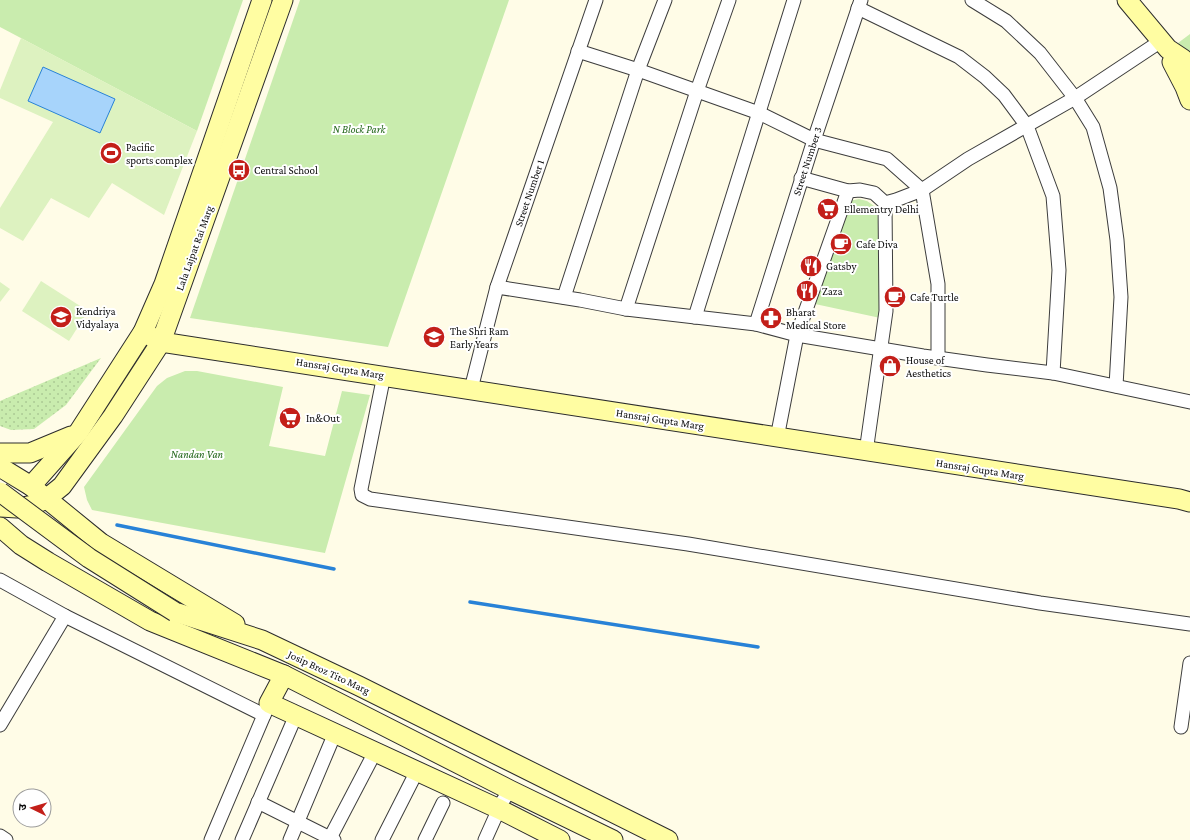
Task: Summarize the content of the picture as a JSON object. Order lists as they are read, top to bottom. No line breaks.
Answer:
{"streets":{"main road":["Lala Lajpat Rai Marg","Hansraj Gupta Marg","Josip Broz Tito Marg"],"street":["Street Number 3","Street Number 1"]},"crossings":[["Street Number 1","Hansraj Gupta Marg"],["Lala Lajpat Rai Marg","Hansraj Gupta Marg"]],"parks":["N Block Park","Nandan Van"],"places":{"sports":["Pacific sports complex"],"bus stop":["Central School"],"supermarket":["Ellementry Delhi","In&Out"],"cafe":["Cafe Diva","Cafe Turtle"],"restaurant":["Gatsby","Zaza"],"school or university":["Kendriya Vidyalaya","The Shri Ram Early Years"],"pharmacy":["Bharat Medical Store"],"shop":["House of Aesthetics"]},"north":"left"}
